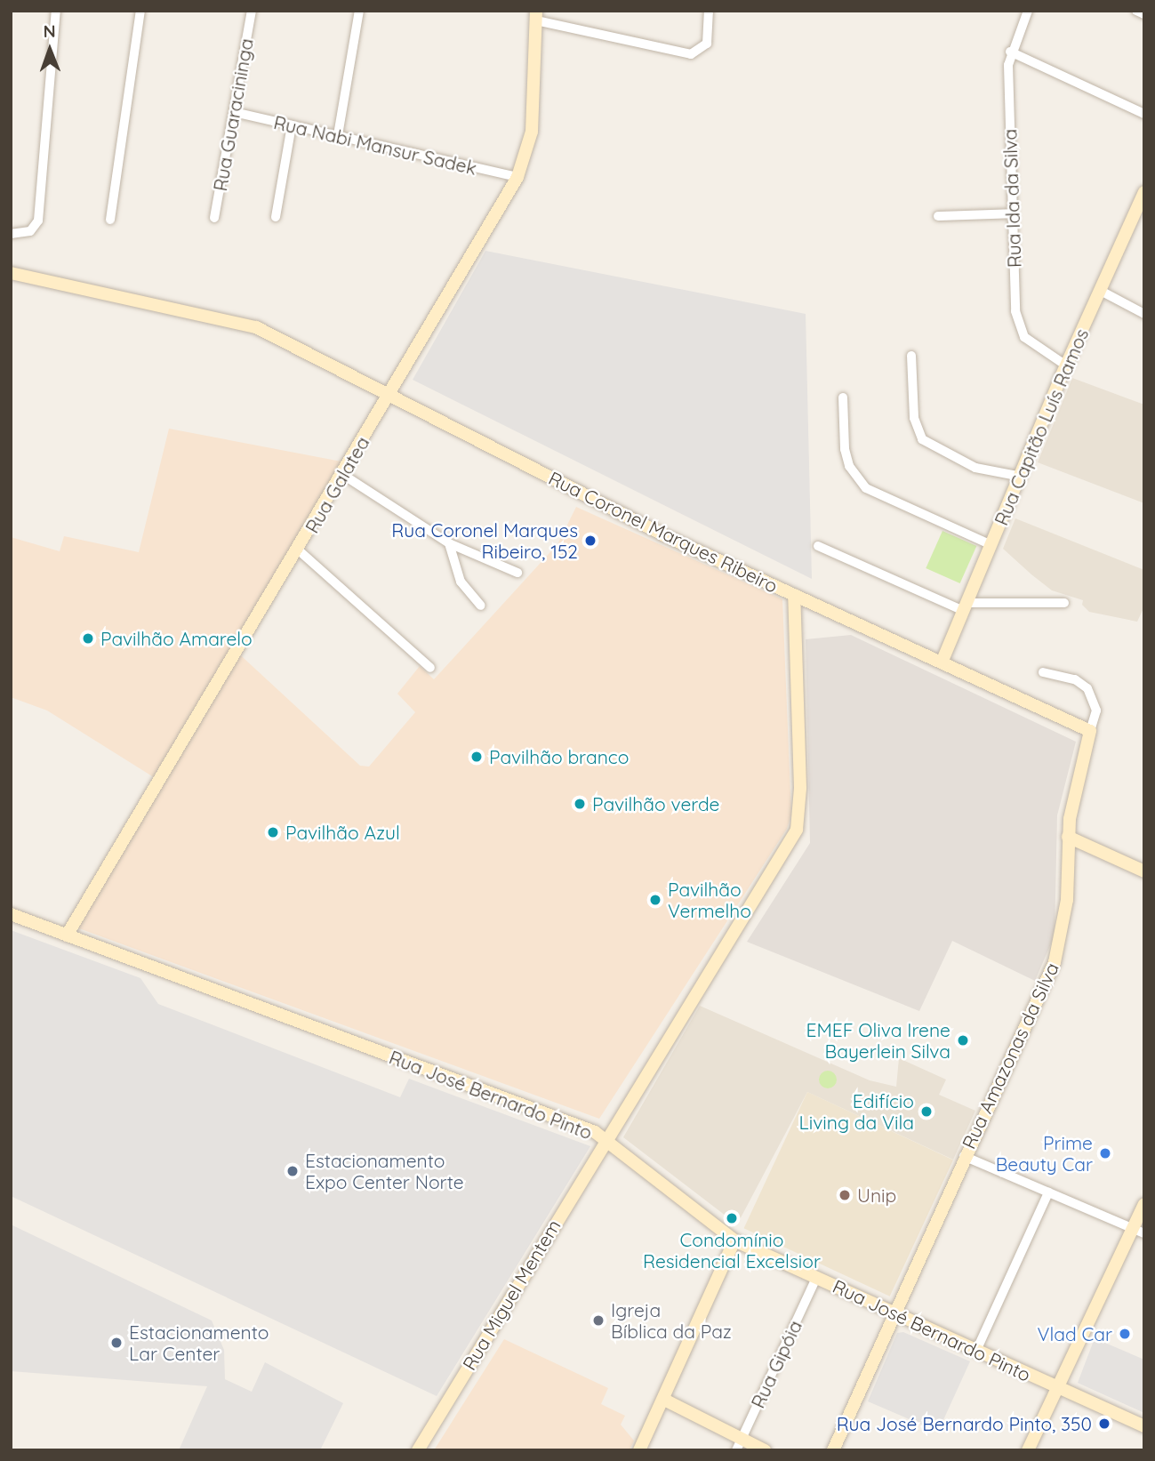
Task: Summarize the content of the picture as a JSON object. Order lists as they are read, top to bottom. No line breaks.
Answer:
{"streets":{"street":["Rua Guaracininga","Rua Nabi Mansur Sadek","Rua Ida da Silva","Rua Capitão Luís Ramos","Rua Galatea","Rua Coronel Marques Ribeiro","Rua Amazonas da Silva","Rua José Bernardo Pinto","Rua Miguel Mentem","Rua Gipóia"]},"crossings":[["Rua Guaracininga","Rua Nabi Mansur Sadek"],["Rua Nabi Mansur Sadek","Rua Galatea"],["Rua Ida da Silva","Rua Capitão Luís Ramos"],["Rua Galatea","Rua Coronel Marques Ribeiro"],["Rua Galatea","Rua José Bernardo Pinto"],["Rua Coronel Marques Ribeiro","Rua José Bernardo Pinto"],["Rua Coronel Marques Ribeiro","Rua Miguel Mentem"],["Rua Amazonas da Silva","Rua José Bernardo Pinto"],["Rua José Bernardo Pinto","Rua Miguel Mentem"],["Rua José Bernardo Pinto","Rua Gipóia"]],"places":["Rua Coronel Marques Ribeiro, 152","Pavilhão Amarelo","Pavilhão branco","Pavilhão verde","Pavilhão Azul","Pavilhão Vermelho","EMEF Oliva Irene Bayerlein Silva","Edifício Living da Vila","Prime Beauty Car","Estacionamento Expo Center Norte","Unip","Condomínio Residencial Excelsior","Igreja Bíblica da Paz","Vlad Car","Estacionamento Lar Center","Rua José Bernardo Pinto, 350"],"north":"top"}
